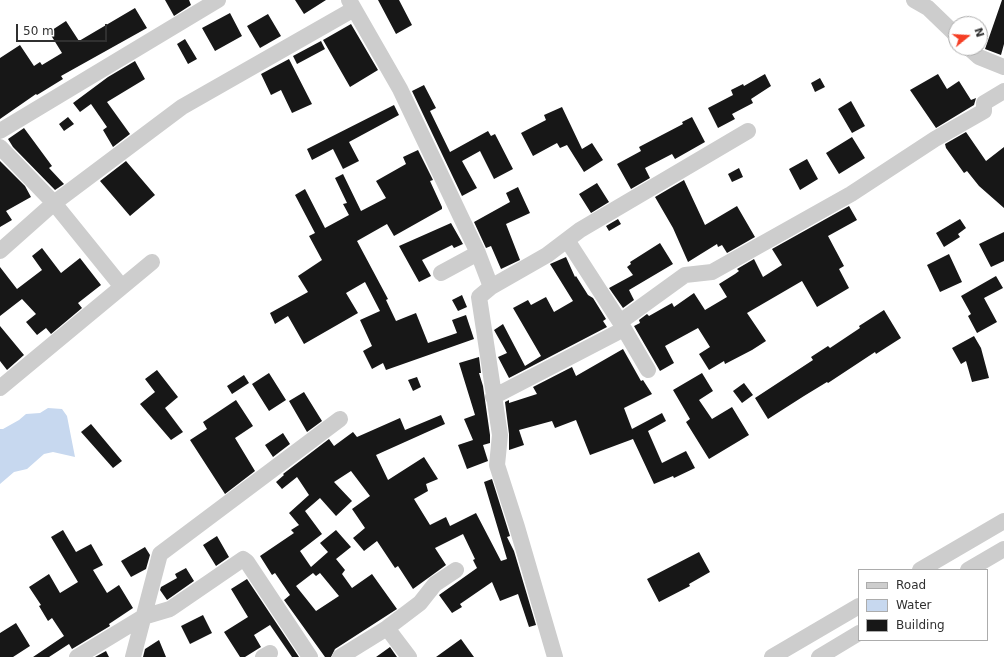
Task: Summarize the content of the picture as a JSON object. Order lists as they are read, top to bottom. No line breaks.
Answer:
{"legend":["Road","Water","Building"],"scale_bar":"50 m","north":"right"}
